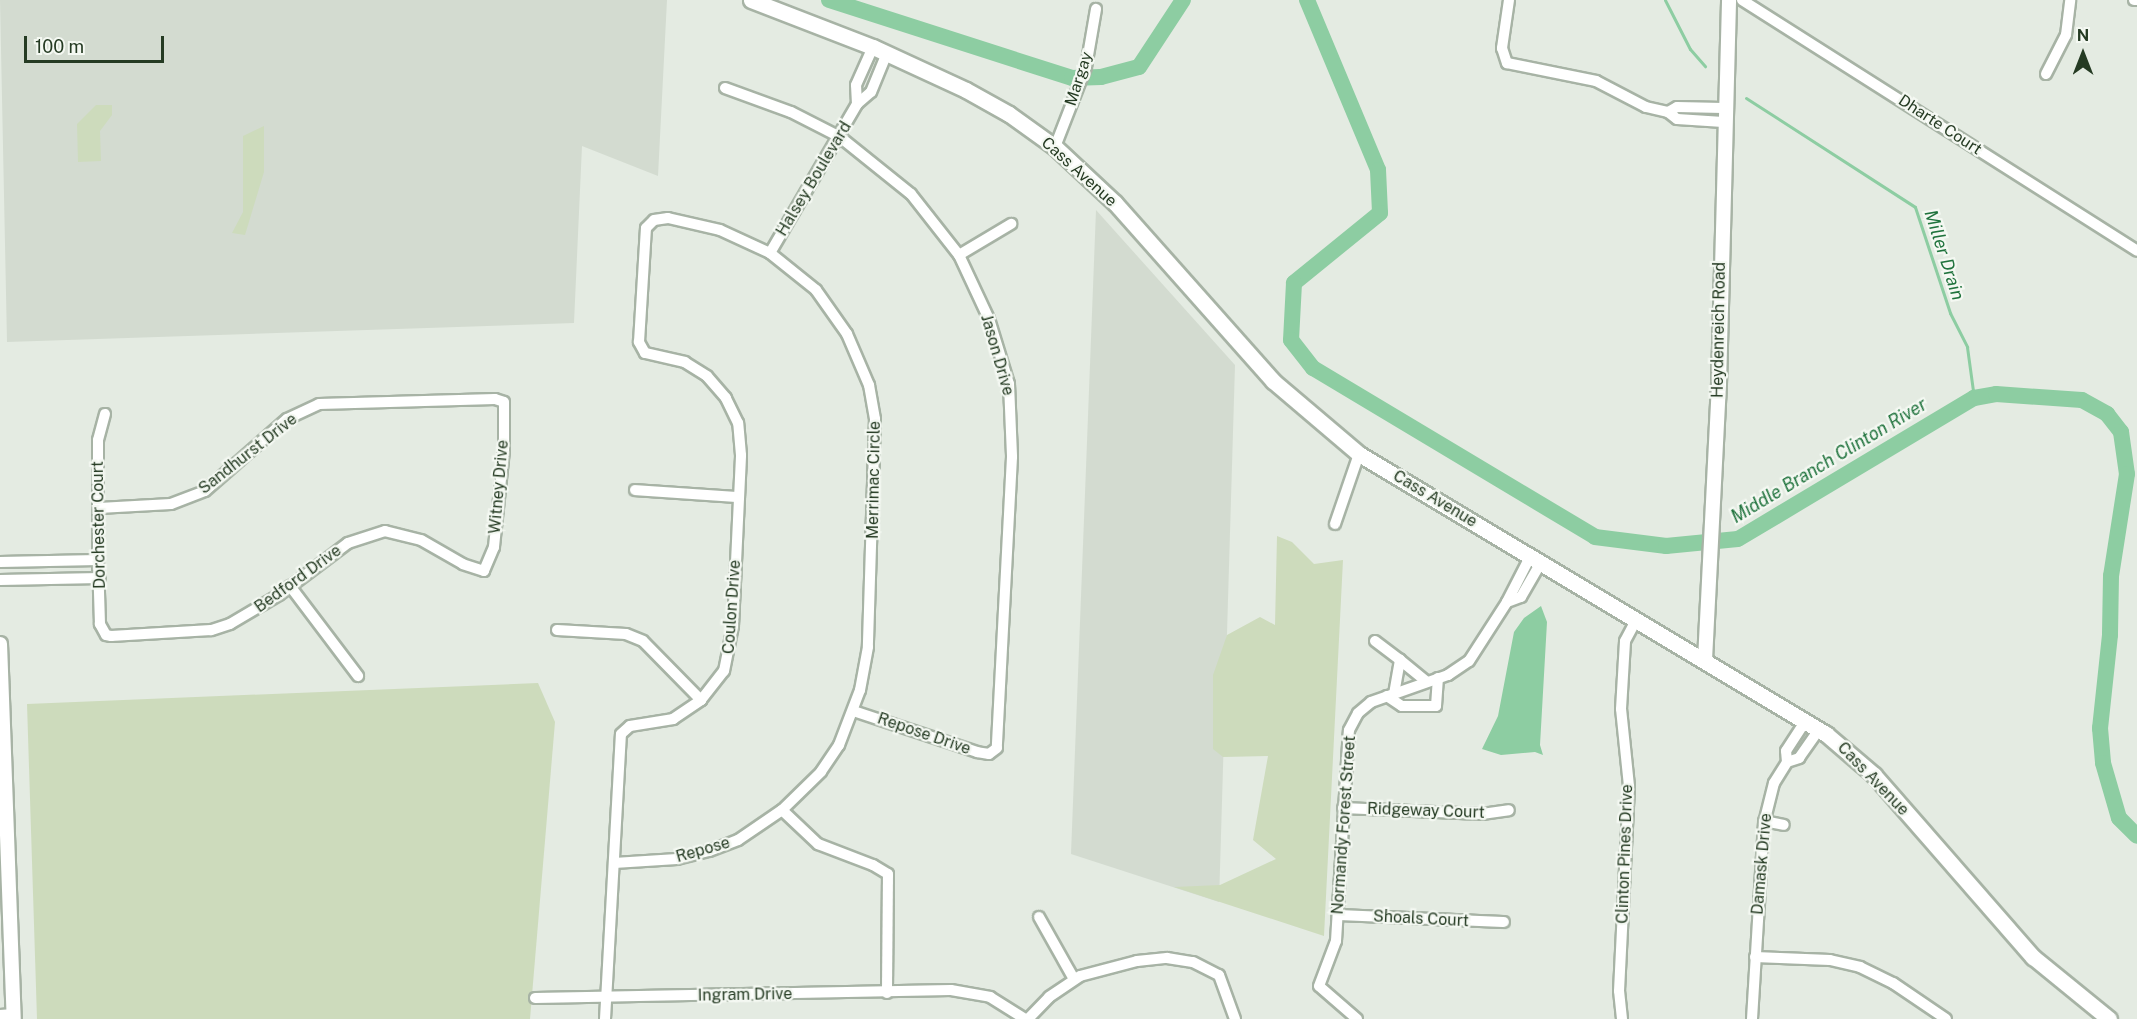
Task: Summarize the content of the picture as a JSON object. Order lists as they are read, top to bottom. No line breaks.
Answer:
{"streets":{"main road":["Cass Avenue"],"street":["Margay","Dharte Court","Halsey Boulevard","Heydenreich Road","Jason Drive","Sandhurst Drive","Merrimac Circle","Witney Drive","Dorchester Court","Bedford Drive","Coulon Drive","Repose Drive","Ridgeway Court","Normandy Forest Street","Repose","Clinton Pines Drive","Damask Drive","Shoals Court","Ingram Drive"]},"crossings":[["Margay","Cass Avenue"],["Cass Avenue","Halsey Boulevard"],["Cass Avenue","Heydenreich Road"],["Cass Avenue","Normandy Forest Street"],["Cass Avenue","Clinton Pines Drive"],["Cass Avenue","Damask Drive"],["Halsey Boulevard","Jason Drive"],["Halsey Boulevard","Merrimac Circle"],["Jason Drive","Repose Drive"],["Sandhurst Drive","Witney Drive"],["Sandhurst Drive","Dorchester Court"],["Merrimac Circle","Coulon Drive"],["Merrimac Circle","Repose Drive"],["Merrimac Circle","Repose"],["Witney Drive","Bedford Drive"],["Dorchester Court","Bedford Drive"],["Coulon Drive","Repose"],["Coulon Drive","Ingram Drive"],["Ridgeway Court","Normandy Forest Street"],["Normandy Forest Street","Shoals Court"]],"water":["Miller Drain","Middle Branch Clinton River"],"scale_bar":"100 m","north":"top"}
